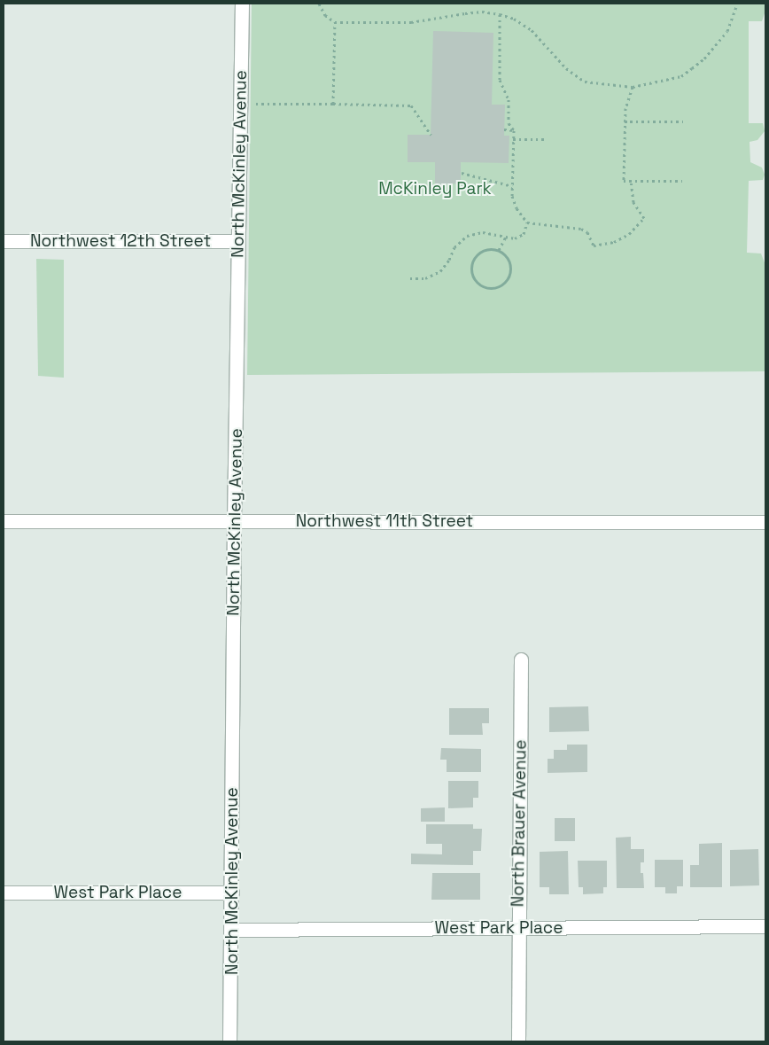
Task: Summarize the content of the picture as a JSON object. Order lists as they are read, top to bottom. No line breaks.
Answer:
{"streets":{"street":["North McKinley Avenue","Northwest 12th Street","Northwest 11th Street","North Brauer Avenue","West Park Place"]},"crossings":[["North McKinley Avenue","Northwest 12th Street"],["North McKinley Avenue","Northwest 11th Street"],["North McKinley Avenue","West Park Place"],["North Brauer Avenue","West Park Place"]],"parks":["McKinley Park"]}
